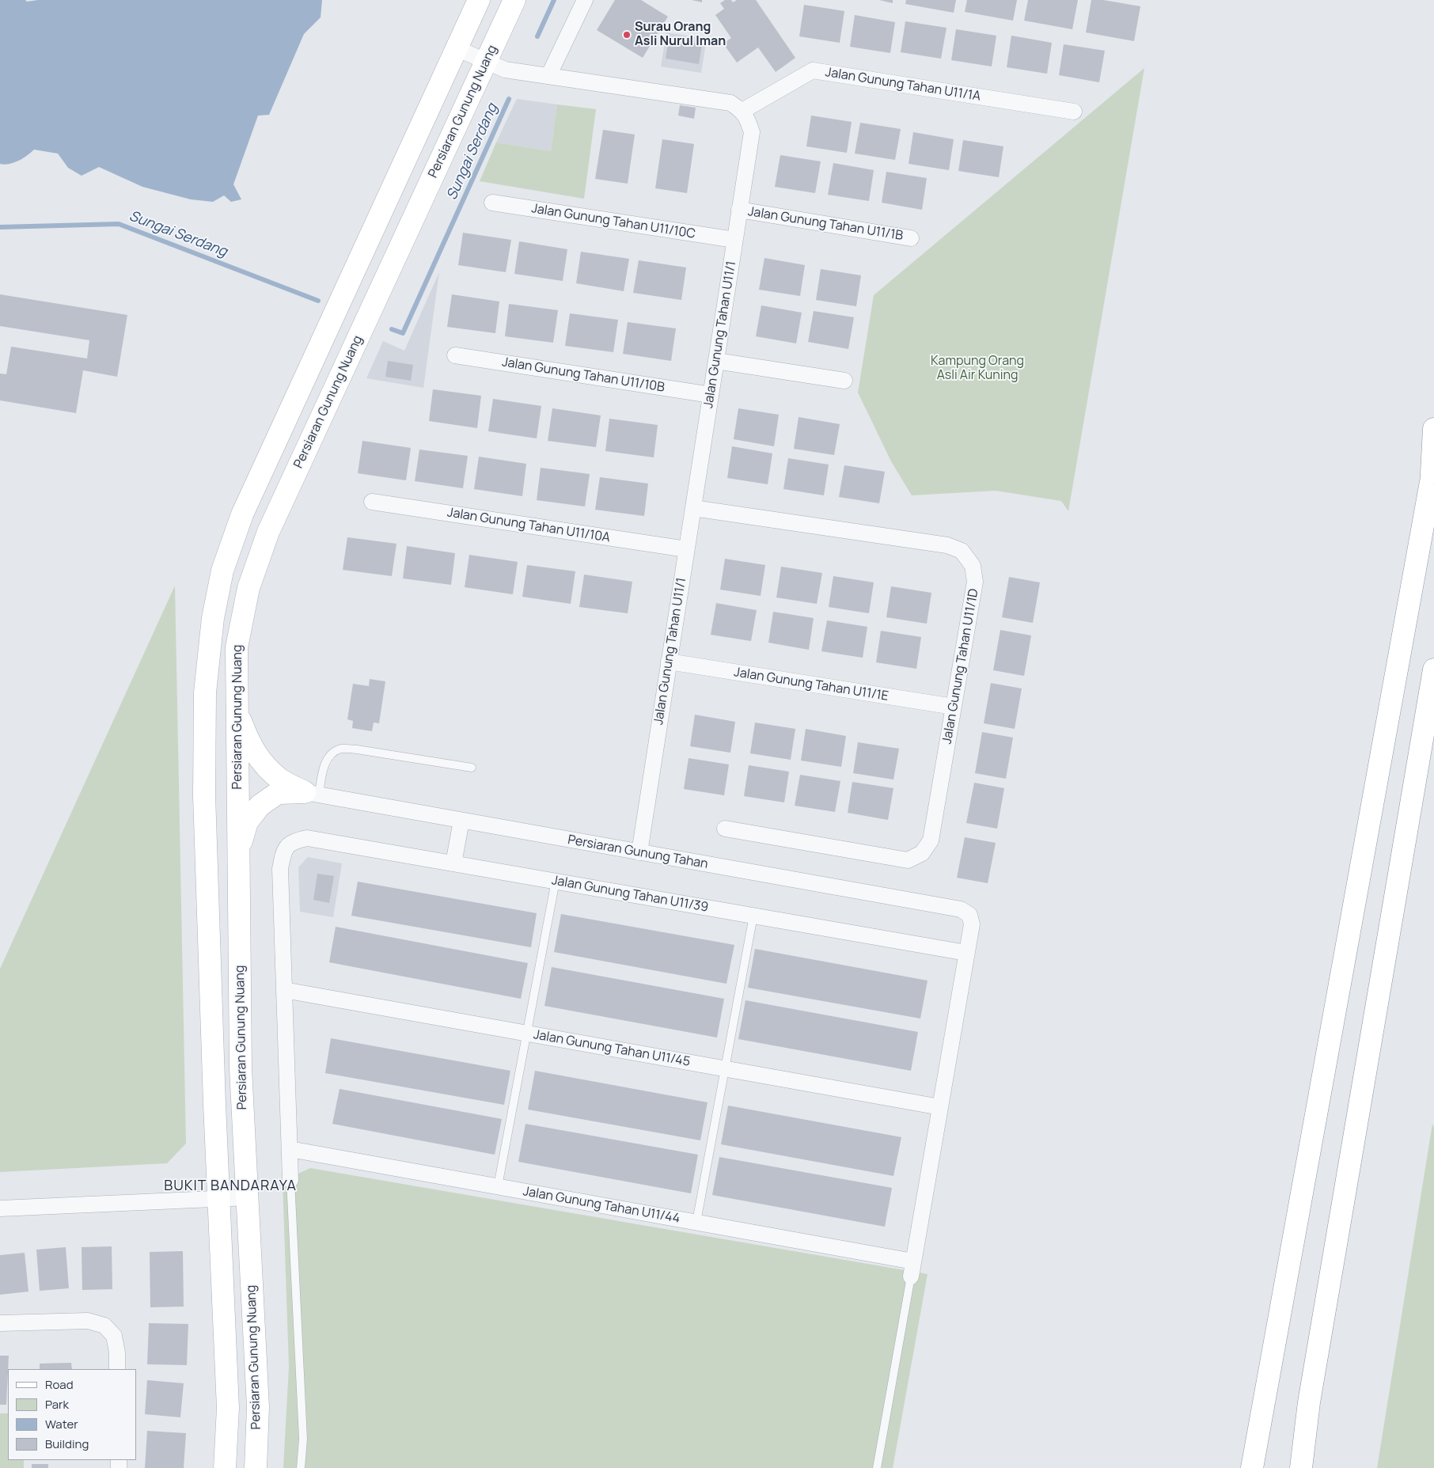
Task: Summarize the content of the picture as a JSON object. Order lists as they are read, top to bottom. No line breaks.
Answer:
{"streets":{"main road":["Persiaran Gunung Nuang"],"street":["Jalan Gunung Tahan U11/1A","Jalan Gunung Tahan U11/10C","Jalan Gunung Tahan U11/1B","Jalan Gunung Tahan U11/1","Jalan Gunung Tahan U11/10B","Jalan Gunung Tahan U11/10A","Jalan Gunung Tahan U11/1D","Jalan Gunung Tahan U11/1E","Persiaran Gunung Tahan","Jalan Gunung Tahan U11/39","Jalan Gunung Tahan U11/45","Jalan Gunung Tahan U11/44"]},"crossings":[["Jalan Gunung Tahan U11/1A","Jalan Gunung Tahan U11/1"],["Jalan Gunung Tahan U11/10C","Jalan Gunung Tahan U11/1"],["Jalan Gunung Tahan U11/1B","Jalan Gunung Tahan U11/1"],["Jalan Gunung Tahan U11/1","Jalan Gunung Tahan U11/10B"],["Jalan Gunung Tahan U11/1","Jalan Gunung Tahan U11/10A"],["Jalan Gunung Tahan U11/1","Jalan Gunung Tahan U11/1D"],["Jalan Gunung Tahan U11/1","Jalan Gunung Tahan U11/1E"],["Jalan Gunung Tahan U11/1","Persiaran Gunung Tahan"],["Jalan Gunung Tahan U11/1D","Jalan Gunung Tahan U11/1E"],["Persiaran Gunung Tahan","Jalan Gunung Tahan U11/39"],["Jalan Gunung Tahan U11/39","Jalan Gunung Tahan U11/45"]],"districts":["BUKIT BANDARAYA"],"water":["Sungai Serdang"],"parks":["Kampung Orang Asli Air Kuning"],"places":["Surau Orang Asli Nurul Iman"],"legend":["Road","Park","Water","Building"]}
